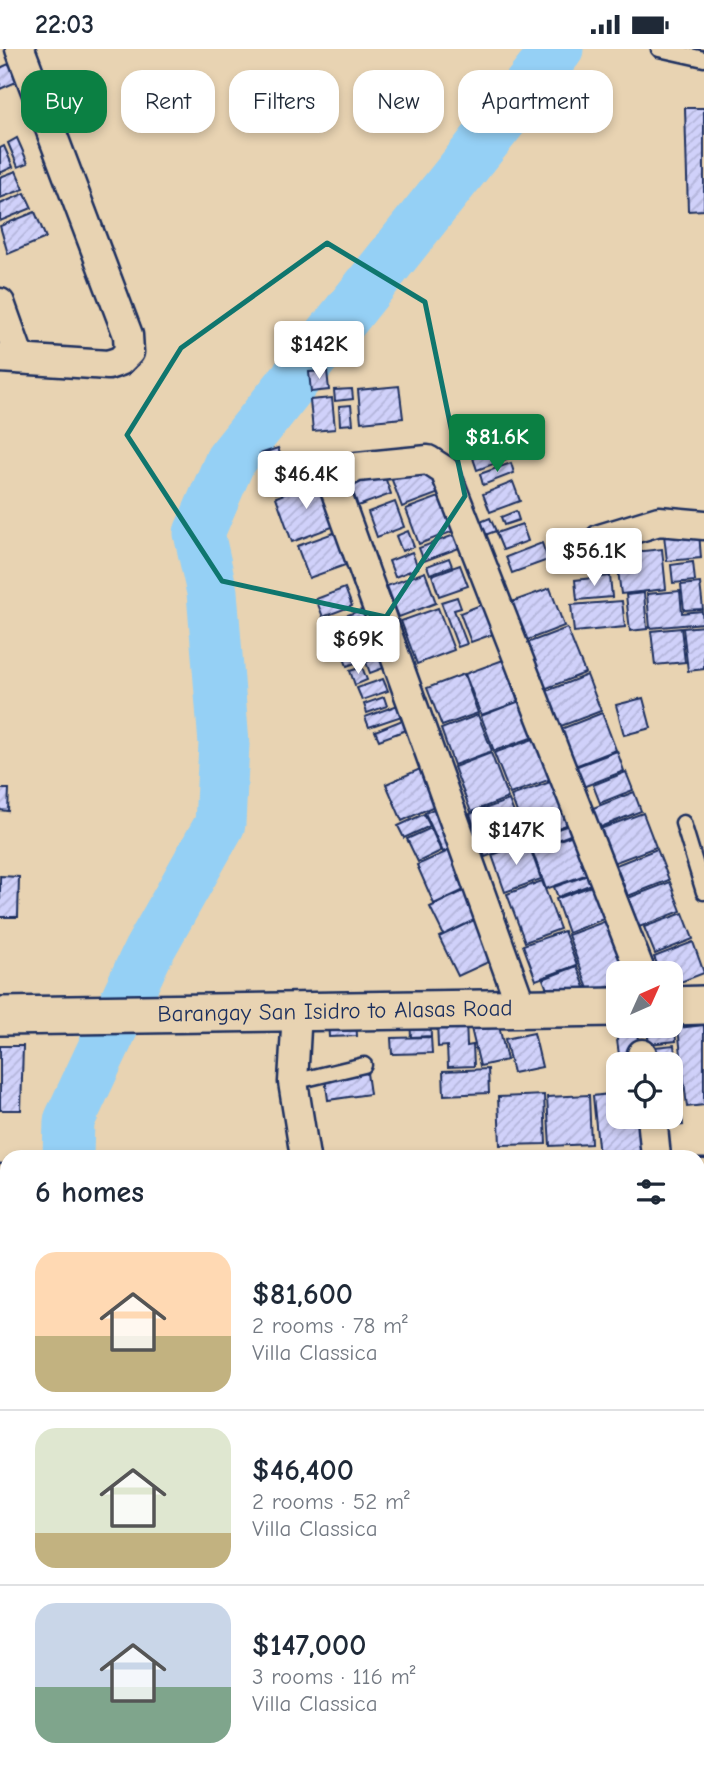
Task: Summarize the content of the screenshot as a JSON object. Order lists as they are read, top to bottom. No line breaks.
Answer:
{"streets":{"street":["Barangay San Isidro to Alasas Road"]},"north":"top right","page":{"status":"22:03","chip":["Buy","Rent","Filters","New","Apartment"],"price":["$142K","$81.6K","$46.4K","$56.1K","$69K","$147K"],"heading":"6 homes","list":[{"name":"$81,600","note":"2 rooms · 78 m² · Villa Classica"},{"name":"$46,400","note":"2 rooms · 52 m² · Villa Classica"},{"name":"$147,000","note":"3 rooms · 116 m² · Villa Classica"}]}}
